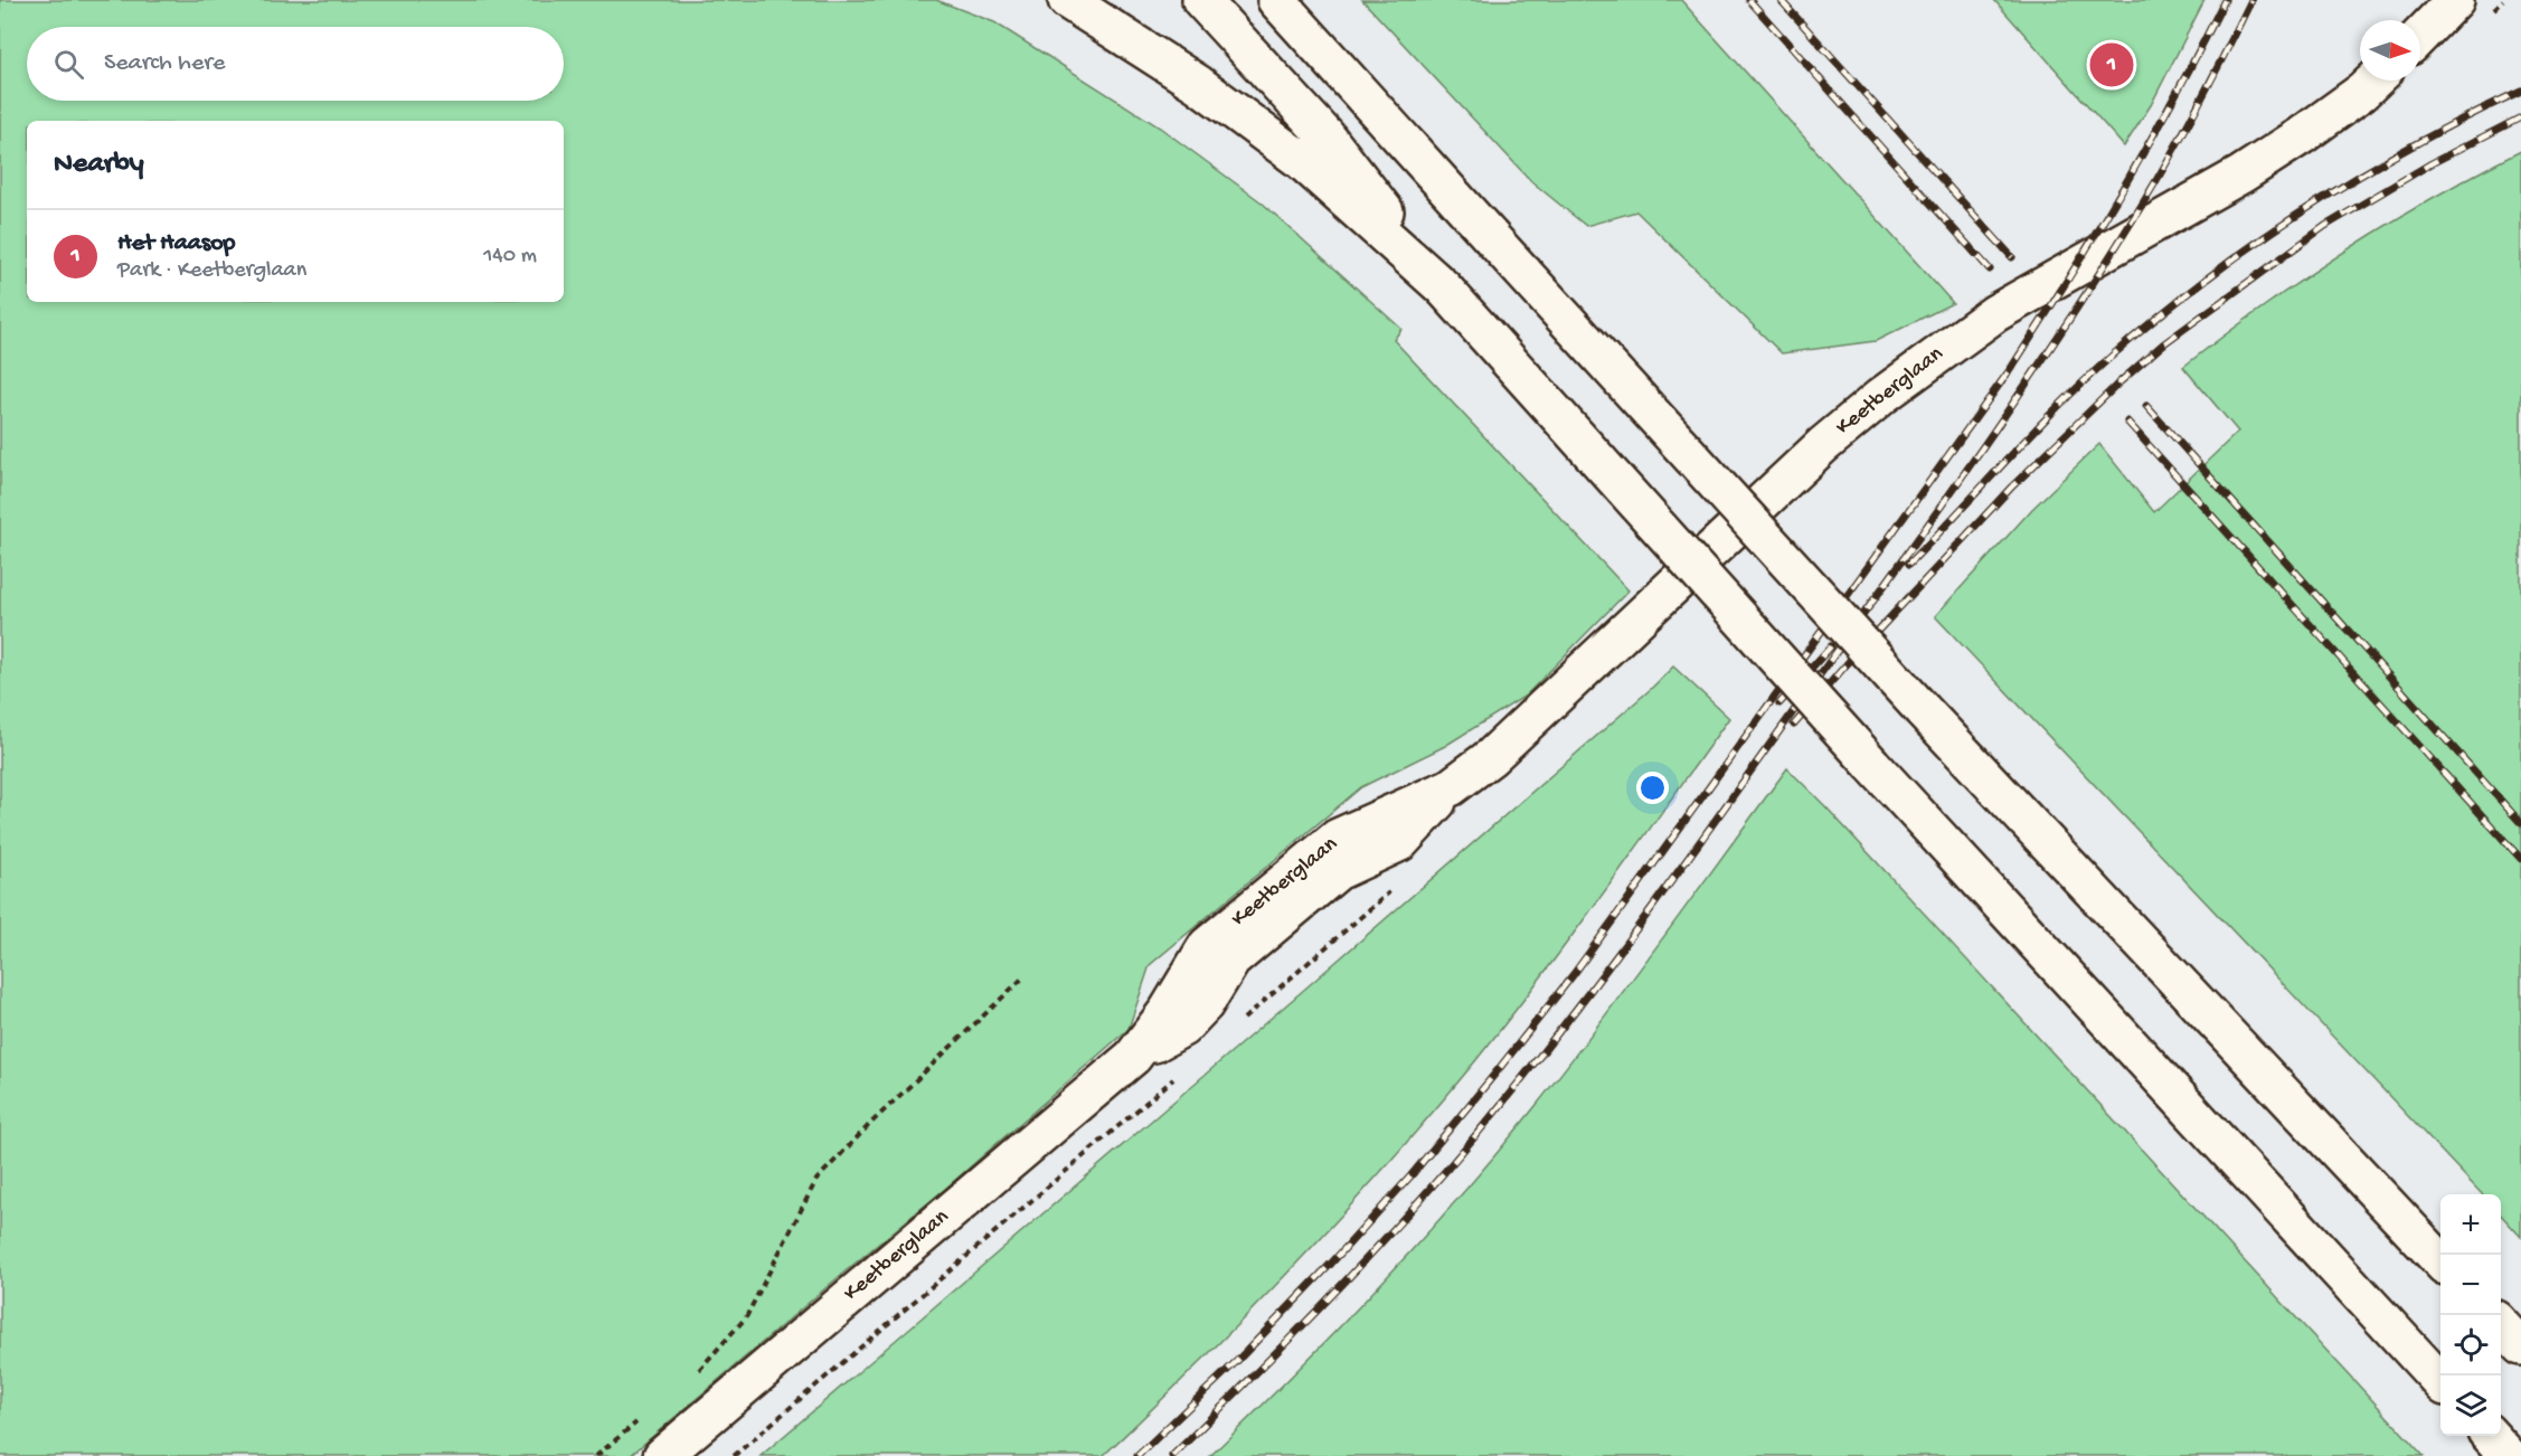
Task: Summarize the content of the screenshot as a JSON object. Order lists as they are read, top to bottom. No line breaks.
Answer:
{"streets":{"main road":["Keetberglaan"]},"north":"right","page":{"search":"Search here","pins":"1","heading":"Nearby","list":[{"mark":"1","name":"Het Haasop","note":"Park · Keetberglaan","value":"140 m"}],"map_buttons":["+","−"]}}
